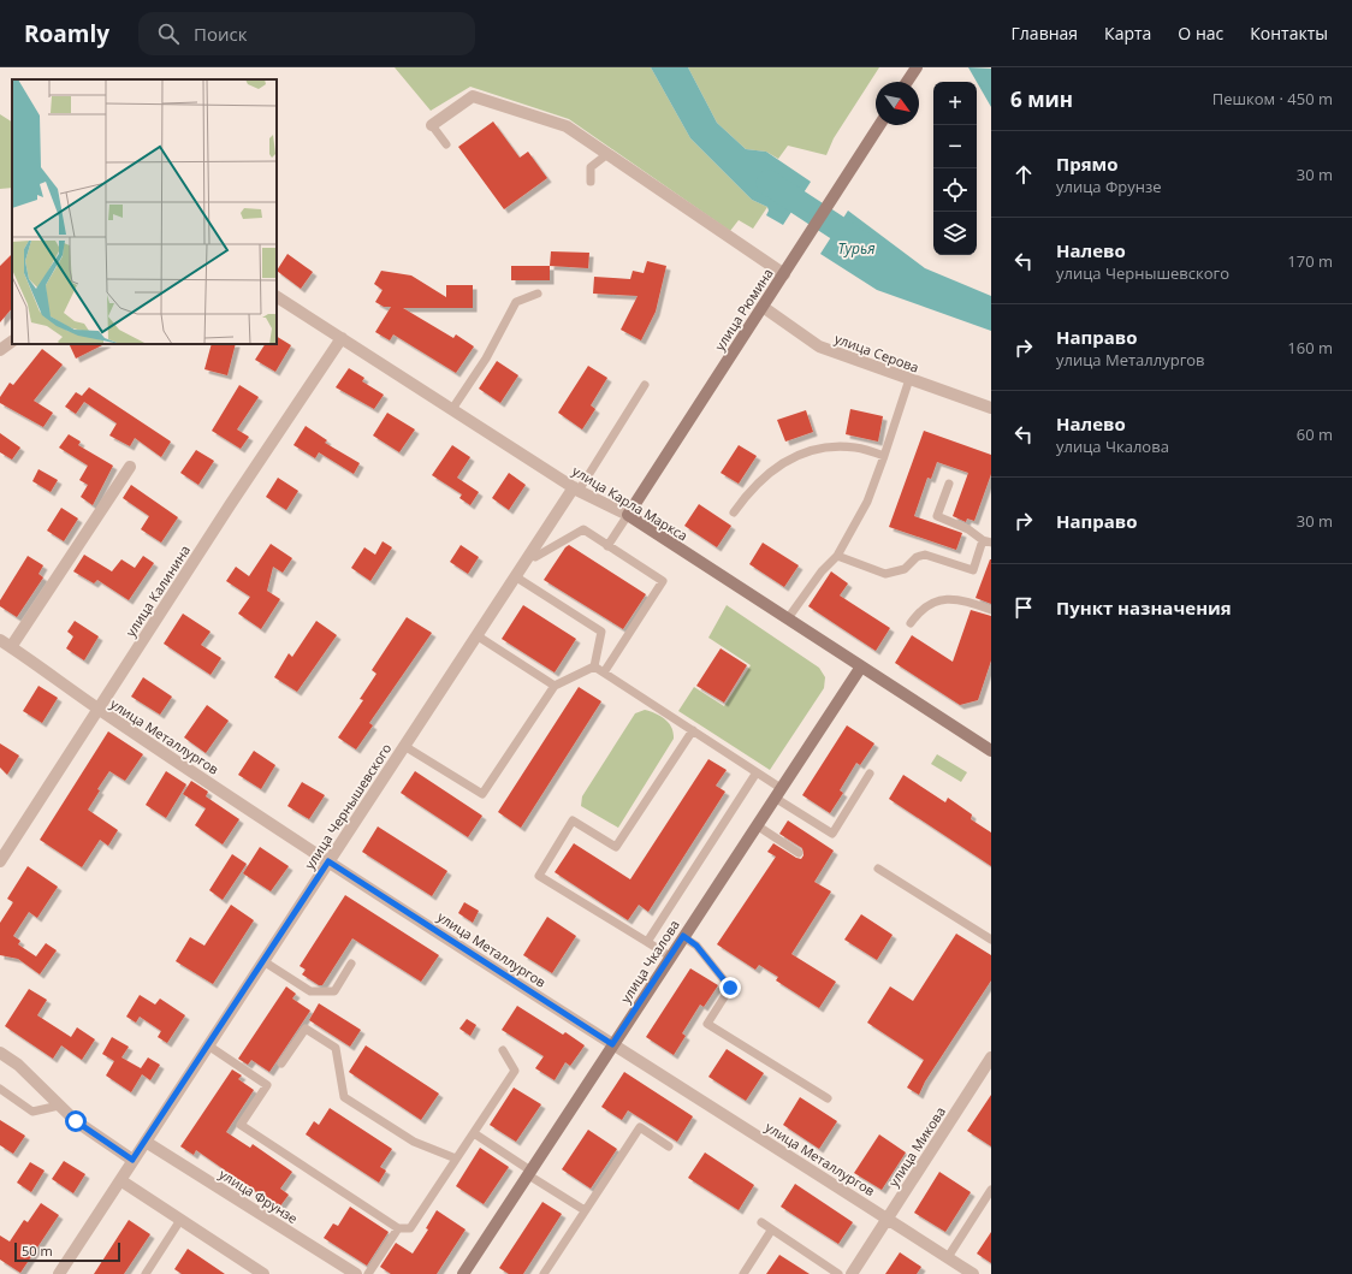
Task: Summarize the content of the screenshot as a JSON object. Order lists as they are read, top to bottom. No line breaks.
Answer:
{"streets":{"main road":["улица Рюмина","улица Карла Маркса","улица Чкалова"],"street":["улица Серова","улица Калинина","улица Металлургов","улица Чернышевского","улица Микова","улица Фрунзе"]},"crossings":[["улица Рюмина","улица Серова"],["улица Рюмина","улица Карла Маркса"],["улица Карла Маркса","улица Калинина"],["улица Карла Маркса","улица Чернышевского"],["улица Карла Маркса","улица Чкалова"],["улица Калинина","улица Металлургов"],["улица Металлургов","улица Чернышевского"],["улица Металлургов","улица Чкалова"],["улица Металлургов","улица Микова"],["улица Чернышевского","улица Фрунзе"]],"water":["Турья"],"scale_bar":"50 m","north":"bottom right","page":{"header":"Roamly","search":"Поиск","nav":["Главная","Карта","О нас","Контакты"],"heading":["6 мин","Пешком · 450 m"],"map_buttons":["+","−"],"list":[["Прямо","улица Фрунзе","30 m"],["Налево","улица Чернышевского","170 m"],["Направо","улица Металлургов","160 m"],["Налево","улица Чкалова","60 m"],["Направо","30 m"],"Пункт назначения"],"scale":"50 m"}}
